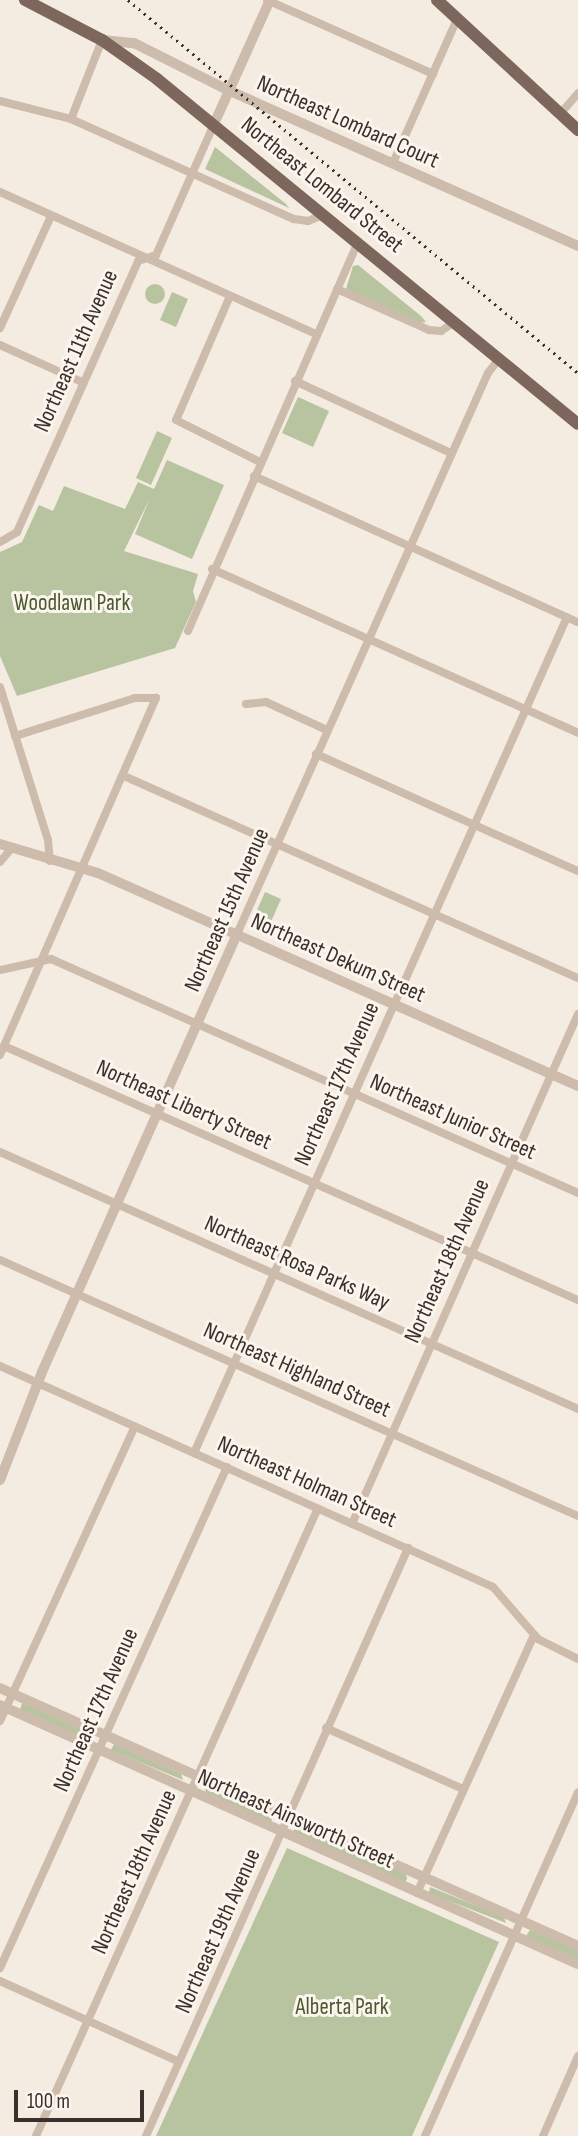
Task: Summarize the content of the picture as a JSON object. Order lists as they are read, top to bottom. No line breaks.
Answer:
{"streets":{"main road":["Northeast Lombard Street"],"street":["Northeast Lombard Court","Northeast 11th Avenue","Northeast 15th Avenue","Northeast Dekum Street","Northeast 17th Avenue","Northeast Liberty Street","Northeast Junior Street","Northeast 18th Avenue","Northeast Rosa Parks Way","Northeast Highland Street","Northeast Holman Street","Northeast Ainsworth Street","Northeast 19th Avenue"]},"crossings":[["Northeast Lombard Court","Northeast Lombard Street"],["Northeast Lombard Court","Northeast 11th Avenue"],["Northeast Lombard Street","Northeast 11th Avenue"],["Northeast Lombard Street","Northeast 15th Avenue"],["Northeast 15th Avenue","Northeast Dekum Street"],["Northeast 15th Avenue","Northeast Liberty Street"],["Northeast 15th Avenue","Northeast Junior Street"],["Northeast 15th Avenue","Northeast Rosa Parks Way"],["Northeast 15th Avenue","Northeast Highland Street"],["Northeast 15th Avenue","Northeast Holman Street"],["Northeast Dekum Street","Northeast 17th Avenue"],["Northeast Dekum Street","Northeast 18th Avenue"],["Northeast 17th Avenue","Northeast Liberty Street"],["Northeast 17th Avenue","Northeast Junior Street"],["Northeast 17th Avenue","Northeast Rosa Parks Way"],["Northeast 17th Avenue","Northeast Highland Street"],["Northeast 17th Avenue","Northeast Holman Street"],["Northeast 17th Avenue","Northeast Ainsworth Street"],["Northeast Liberty Street","Northeast 18th Avenue"],["Northeast Junior Street","Northeast 18th Avenue"],["Northeast 18th Avenue","Northeast Rosa Parks Way"],["Northeast 18th Avenue","Northeast Highland Street"],["Northeast 18th Avenue","Northeast Holman Street"],["Northeast 18th Avenue","Northeast Ainsworth Street"],["Northeast Holman Street","Northeast 19th Avenue"],["Northeast Ainsworth Street","Northeast 19th Avenue"]],"parks":["Woodlawn Park","Alberta Park"],"scale_bar":"100 m"}
